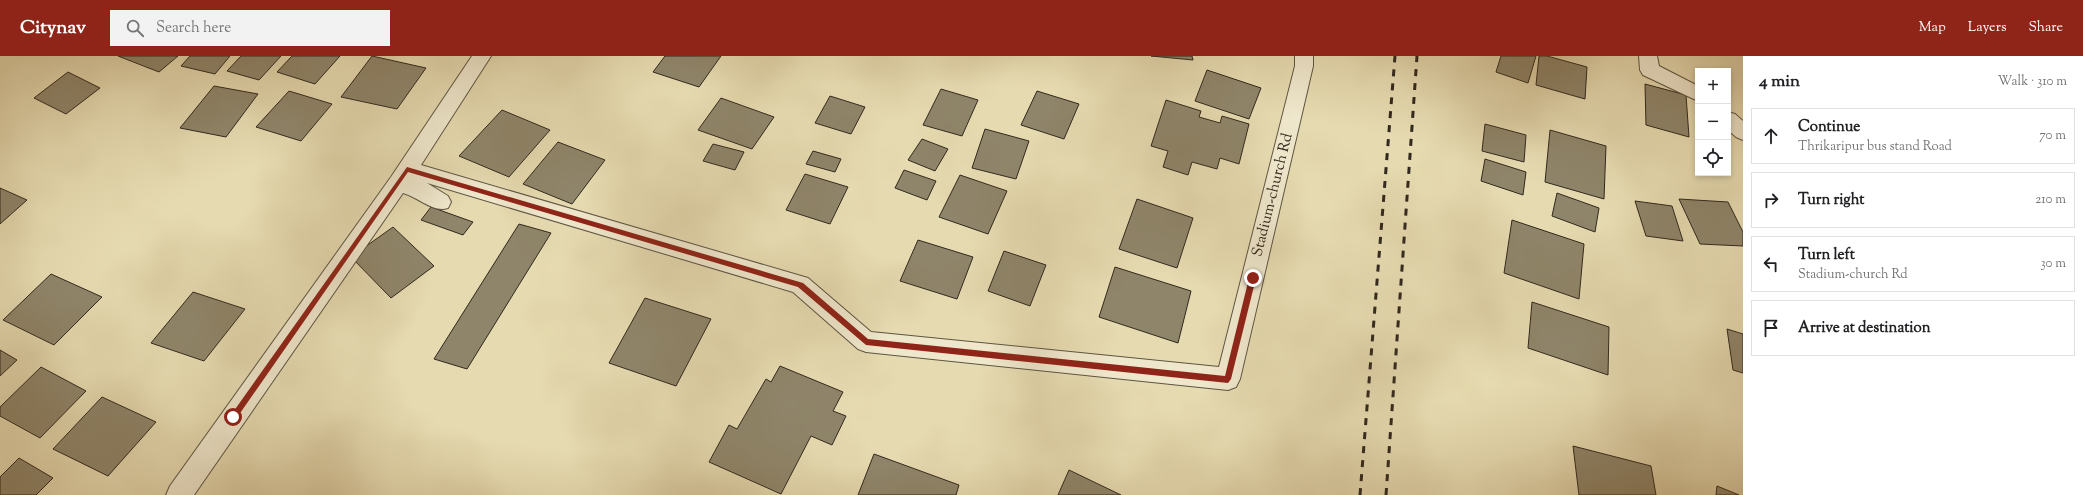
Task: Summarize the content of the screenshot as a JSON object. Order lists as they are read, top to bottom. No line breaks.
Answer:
{"streets":{"street":["Stadium-church Rd"]},"page":{"header":"Citynav","search":"Search here","nav":["Map","Layers","Share"],"heading":["4 min","Walk · 310 m"],"map_buttons":["+","−"],"list":[["Continue","Thrikaripur bus stand Road","70 m"],["Turn right","210 m"],["Turn left","Stadium-church Rd","30 m"],"Arrive at destination"]}}
